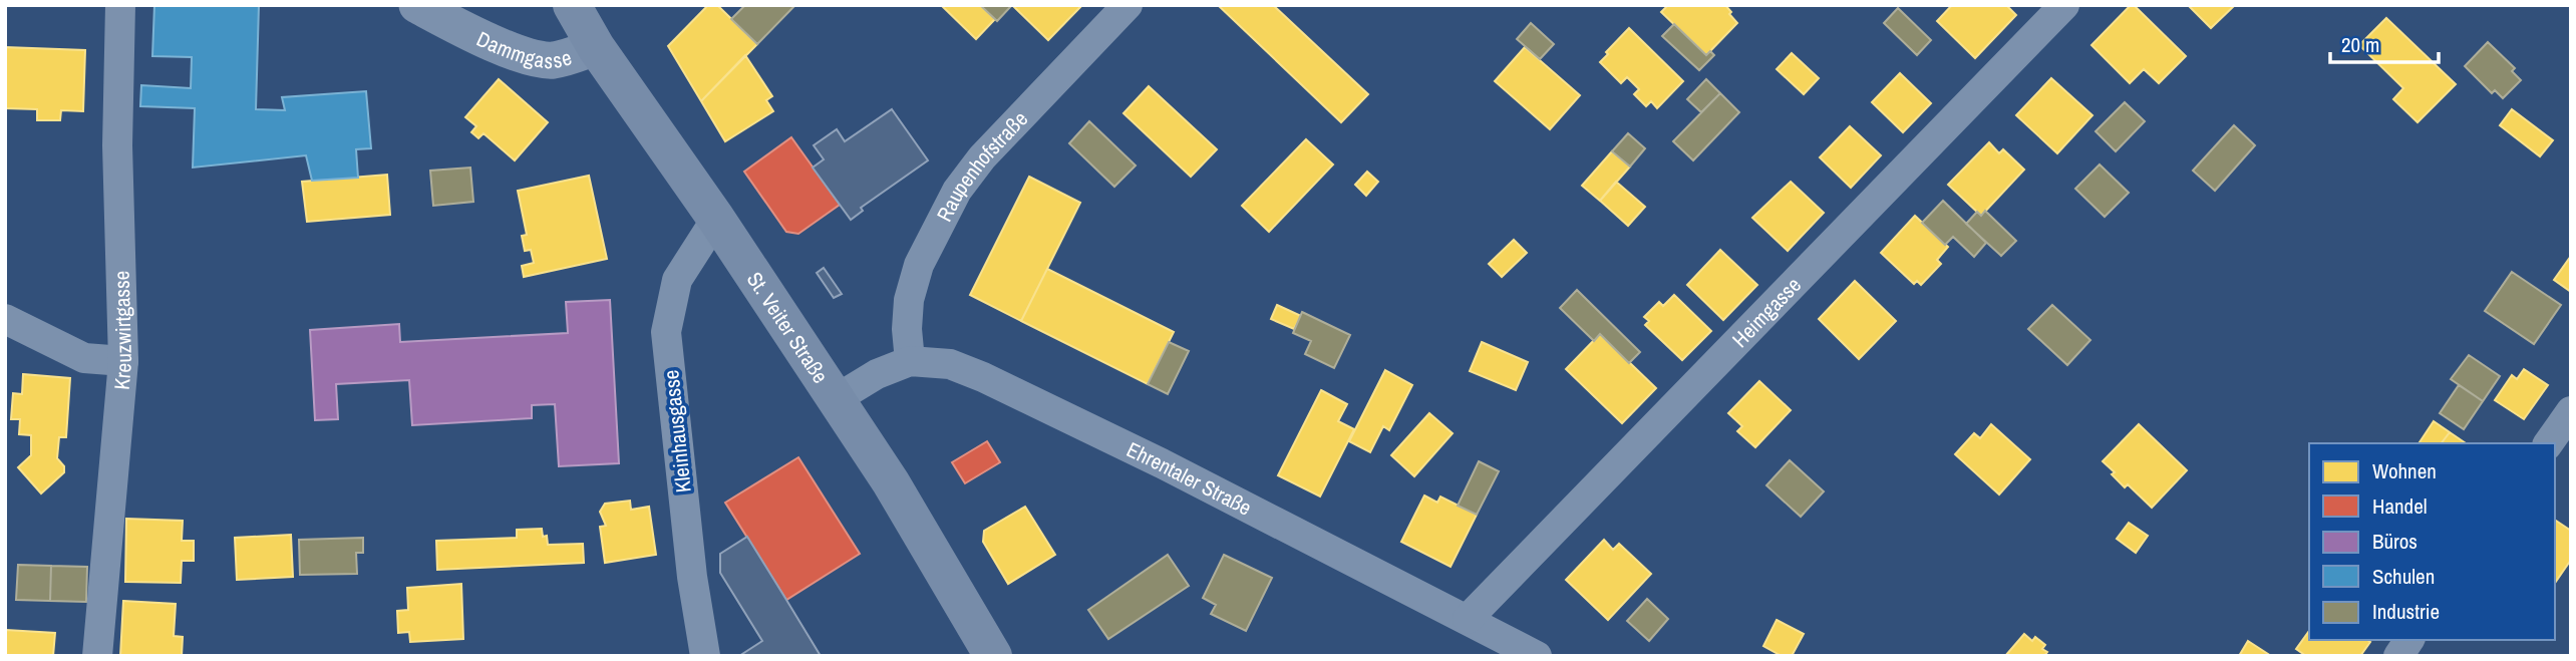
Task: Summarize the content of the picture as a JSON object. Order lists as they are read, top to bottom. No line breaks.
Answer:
{"streets":{"main road":["St. Veiter Straße"],"street":["Dammgasse","Raupenhofstraße","Heimgasse","Kreuzwirtgasse","Kleinhausgasse","Ehrentaler Straße"]},"crossings":[["Dammgasse","St. Veiter Straße"],["Raupenhofstraße","Ehrentaler Straße"],["Heimgasse","Ehrentaler Straße"],["St. Veiter Straße","Kleinhausgasse"],["St. Veiter Straße","Ehrentaler Straße"]],"legend":["Wohnen","Handel","Büros","Schulen","Industrie"],"scale_bar":"20 m"}
